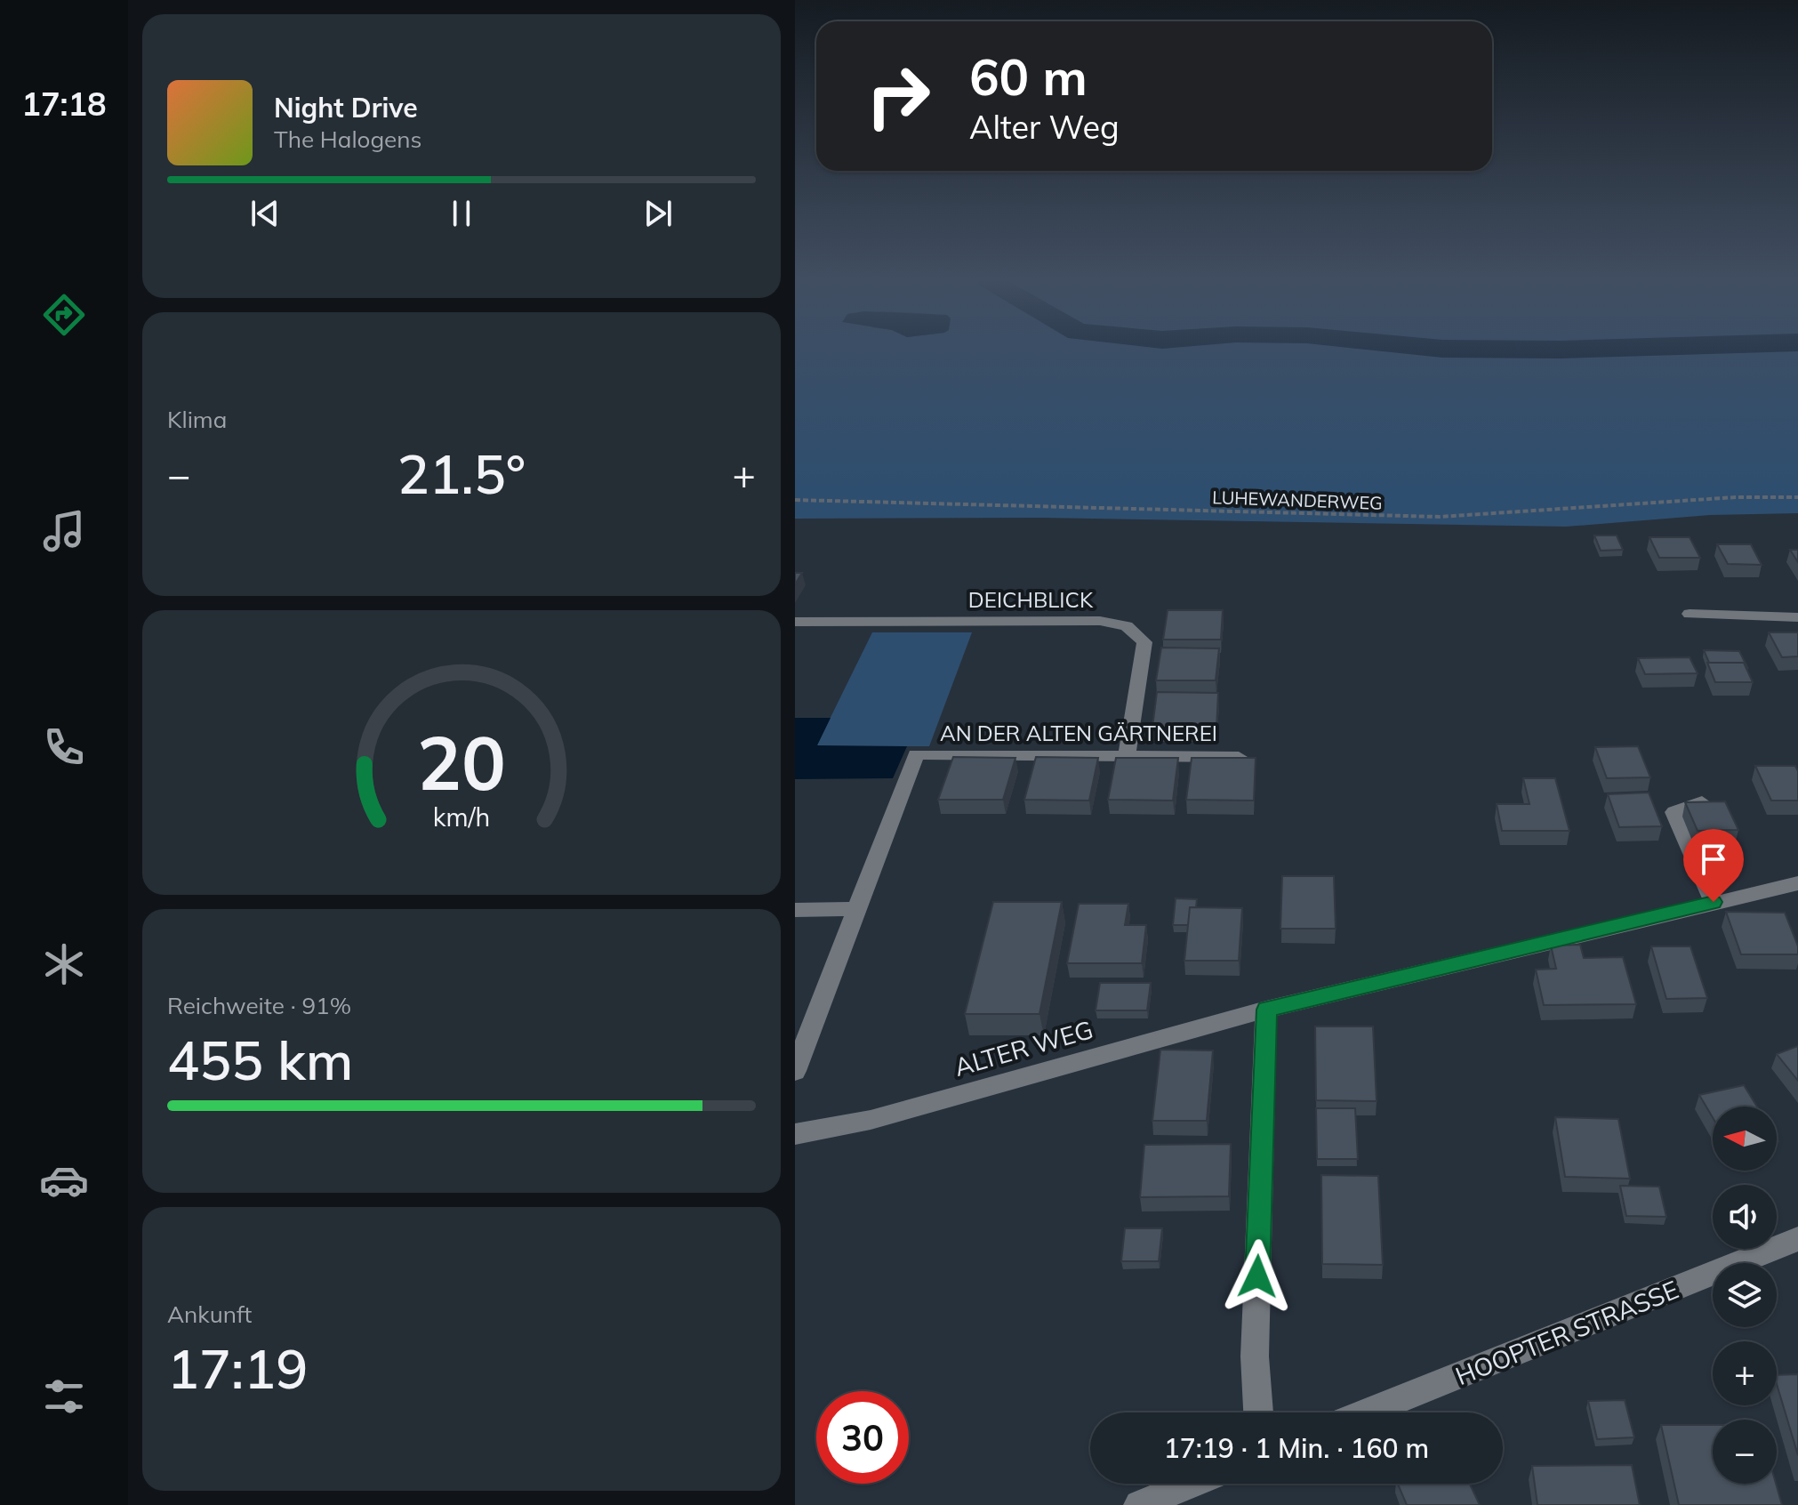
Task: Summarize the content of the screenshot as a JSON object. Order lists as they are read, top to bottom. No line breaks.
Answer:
{"streets":{"street":["DEICHBLICK","AN DER ALTEN GÄRTNEREI","ALTER WEG","HOOPTER STRASSE"],"path":["LUHEWANDERWEG"]},"crossings":[["DEICHBLICK","AN DER ALTEN GÄRTNEREI"]],"north":"left","page":{"tabs":"17:18","turn":["60 m","Alter Weg"],"song":["Night Drive","The Halogens"],"tile":["Klima",["Reichweite · 91%","455 km"],["Ankunft","17:19"]],"heat":["−","21.5°","+"],"map_buttons":["+","−"],"limit":"30","trip":"17:19 · 1 Min. · 160 m","gauge":["20","km/h"]}}
